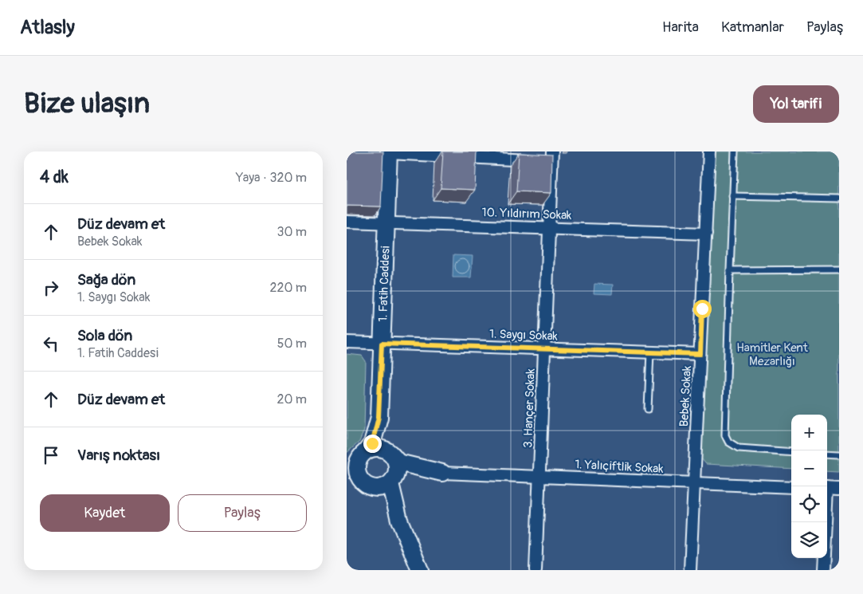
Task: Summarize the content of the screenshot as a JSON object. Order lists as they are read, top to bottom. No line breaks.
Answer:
{"streets":{"street":["10. Yıldırım Sokak","1. Fatih Caddesi","1. Saygı Sokak","Bebek Sokak","3. Hançer Sokak","1. Yalıçiftlik Sokak"]},"crossings":[["10. Yıldırım Sokak","1. Fatih Caddesi"],["10. Yıldırım Sokak","Bebek Sokak"],["10. Yıldırım Sokak","3. Hançer Sokak"],["1. Fatih Caddesi","1. Saygı Sokak"],["1. Saygı Sokak","Bebek Sokak"],["1. Saygı Sokak","3. Hançer Sokak"],["Bebek Sokak","1. Yalıçiftlik Sokak"],["3. Hançer Sokak","1. Yalıçiftlik Sokak"]],"parks":["Hamitler Kent Mezarlığı"],"page":{"header":"Atlasly","nav":["Harita","Katmanlar","Paylaş"],"buttons":["Yol tarifi",["Kaydet","Paylaş"]],"title":"Bize ulaşın","heading":["4 dk","Yaya · 320 m"],"list":[["Düz devam et","Bebek Sokak","30 m"],["Sağa dön","1. Saygı Sokak","220 m"],["Sola dön","1. Fatih Caddesi","50 m"],["Düz devam et","20 m"],"Varış noktası"],"map_buttons":["+","−"]}}
